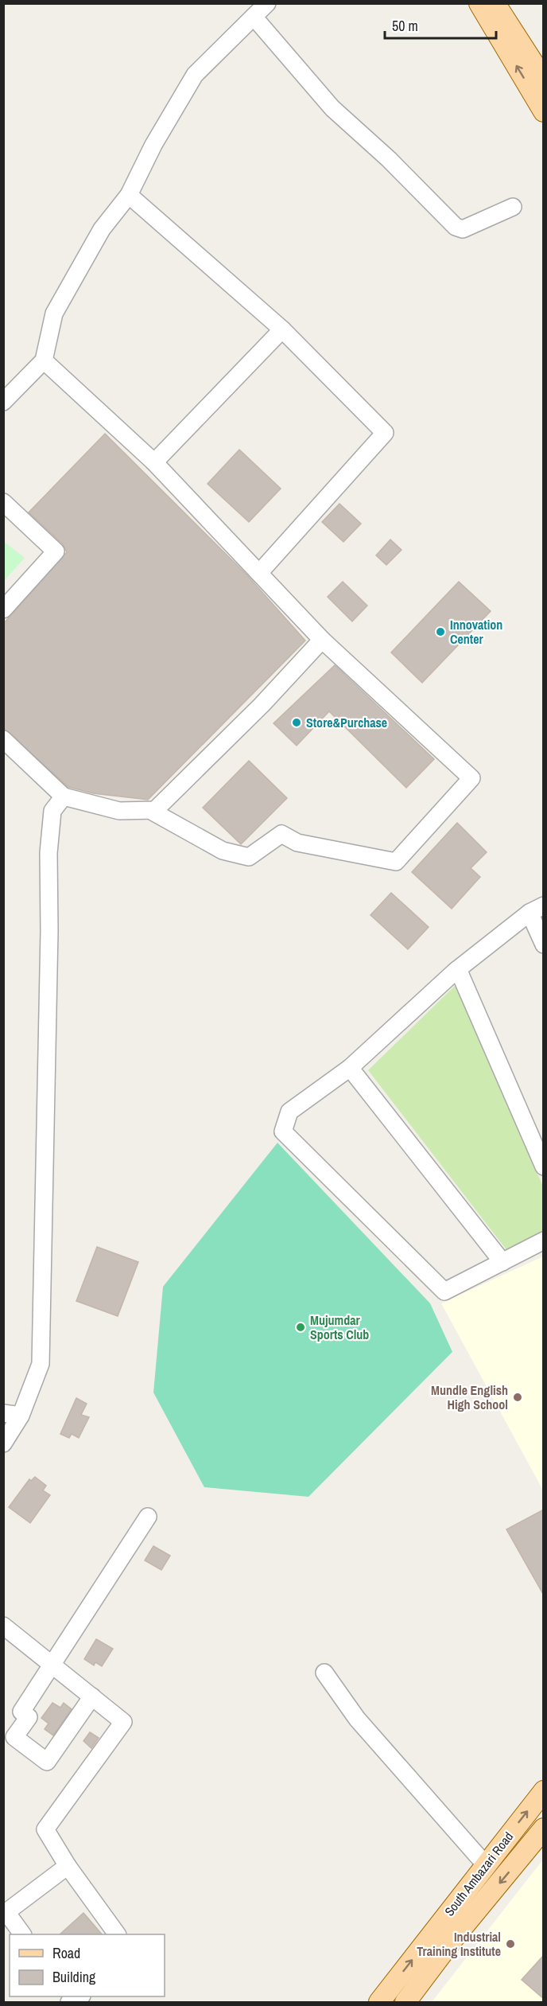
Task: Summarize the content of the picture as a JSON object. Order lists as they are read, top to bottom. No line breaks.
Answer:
{"streets":{"main road":["South Ambazari Road"]},"places":["Innovation Center","Store&Purchase","Mujumdar Sports Club","Mundle English High School","Industrial Training Institute"],"legend":["Road","Building"],"scale_bar":"50 m"}
